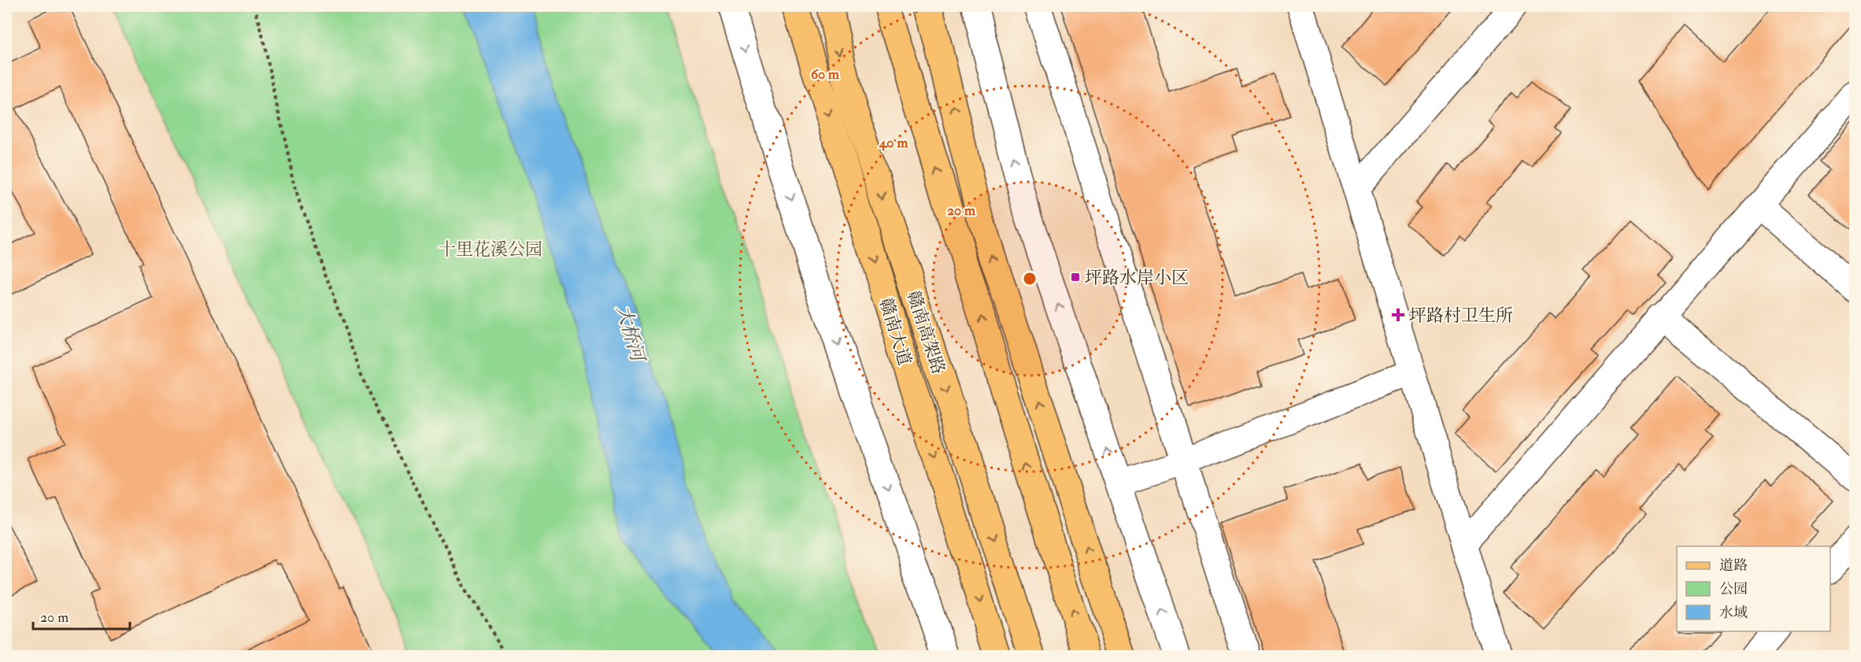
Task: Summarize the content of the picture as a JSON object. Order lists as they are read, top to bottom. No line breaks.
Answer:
{"streets":{"main road":["赣南大道","赣南高架路"]},"water":["大桥河"],"parks":["十里花溪公园"],"places":{"transit":["坪路水岸小区"],"health":["坪路村卫生所"]},"legend":["道路","公园","水域"],"scale_bar":"20 m","rings":["60 m","40 m","20 m"]}
